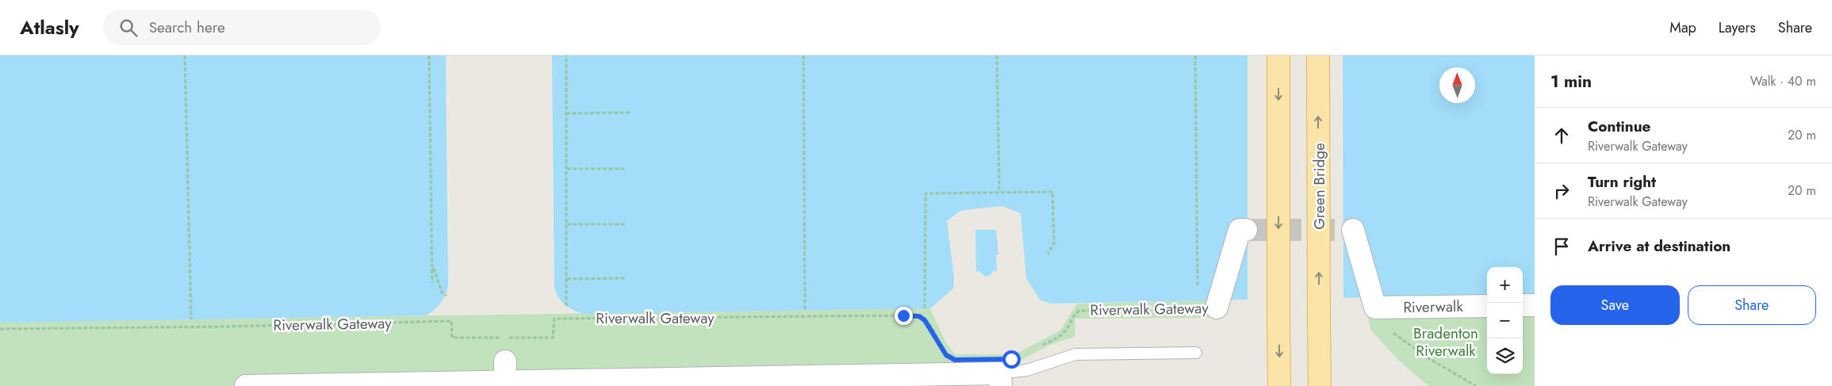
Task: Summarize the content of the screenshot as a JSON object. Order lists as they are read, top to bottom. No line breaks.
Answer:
{"streets":{"main road":["Green Bridge"],"street":["Riverwalk","Riverwalk Gateway"]},"parks":["Bradenton Riverwalk"],"north":"top","page":{"header":"Atlasly","search":"Search here","nav":["Map","Layers","Share"],"heading":["1 min","Walk · 40 m"],"list":[["Continue","Riverwalk Gateway","20 m"],["Turn right","Riverwalk Gateway","20 m"],"Arrive at destination"],"map_buttons":["+","−"],"buttons":["Save","Share"]}}
